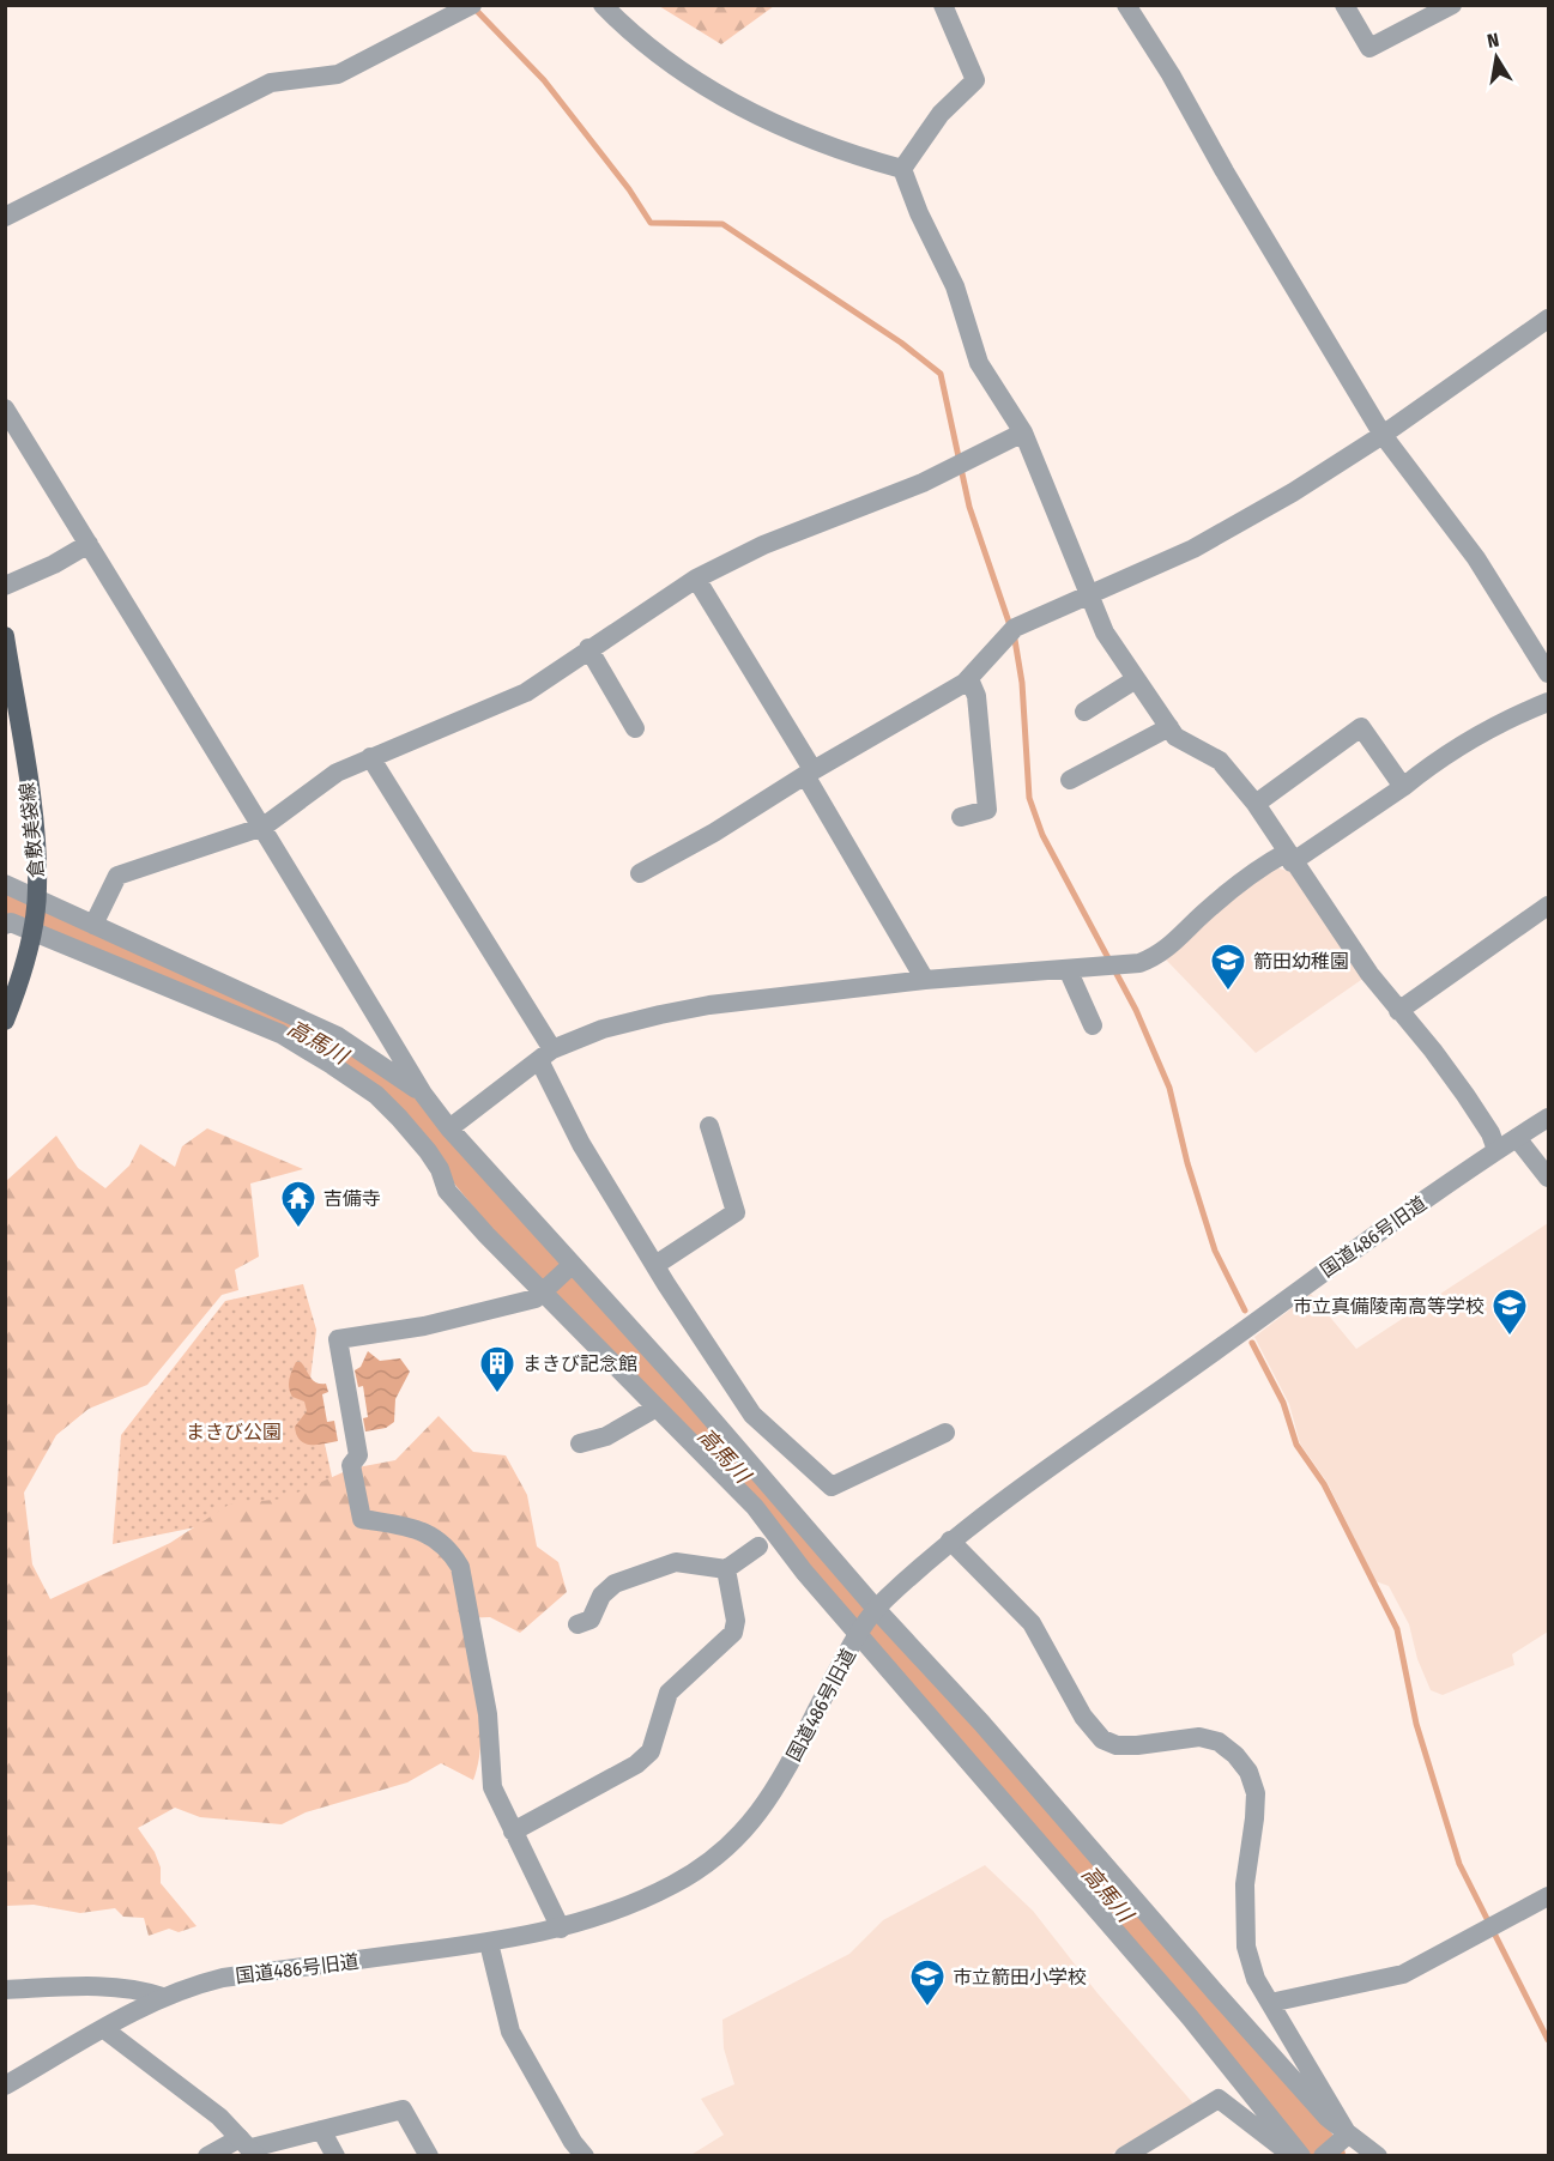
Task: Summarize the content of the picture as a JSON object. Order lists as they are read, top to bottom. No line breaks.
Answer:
{"streets":{"main road":["倉敷美袋線"],"street":["国道486号旧道"]},"water":["高馬川"],"parks":["まきび公園"],"places":{"school or university":["箭田幼稚園","市立真備陵南高等学校","市立箭田小学校"],"temple":["吉備寺"],"building":["まきび記念館"]},"north":"top"}
